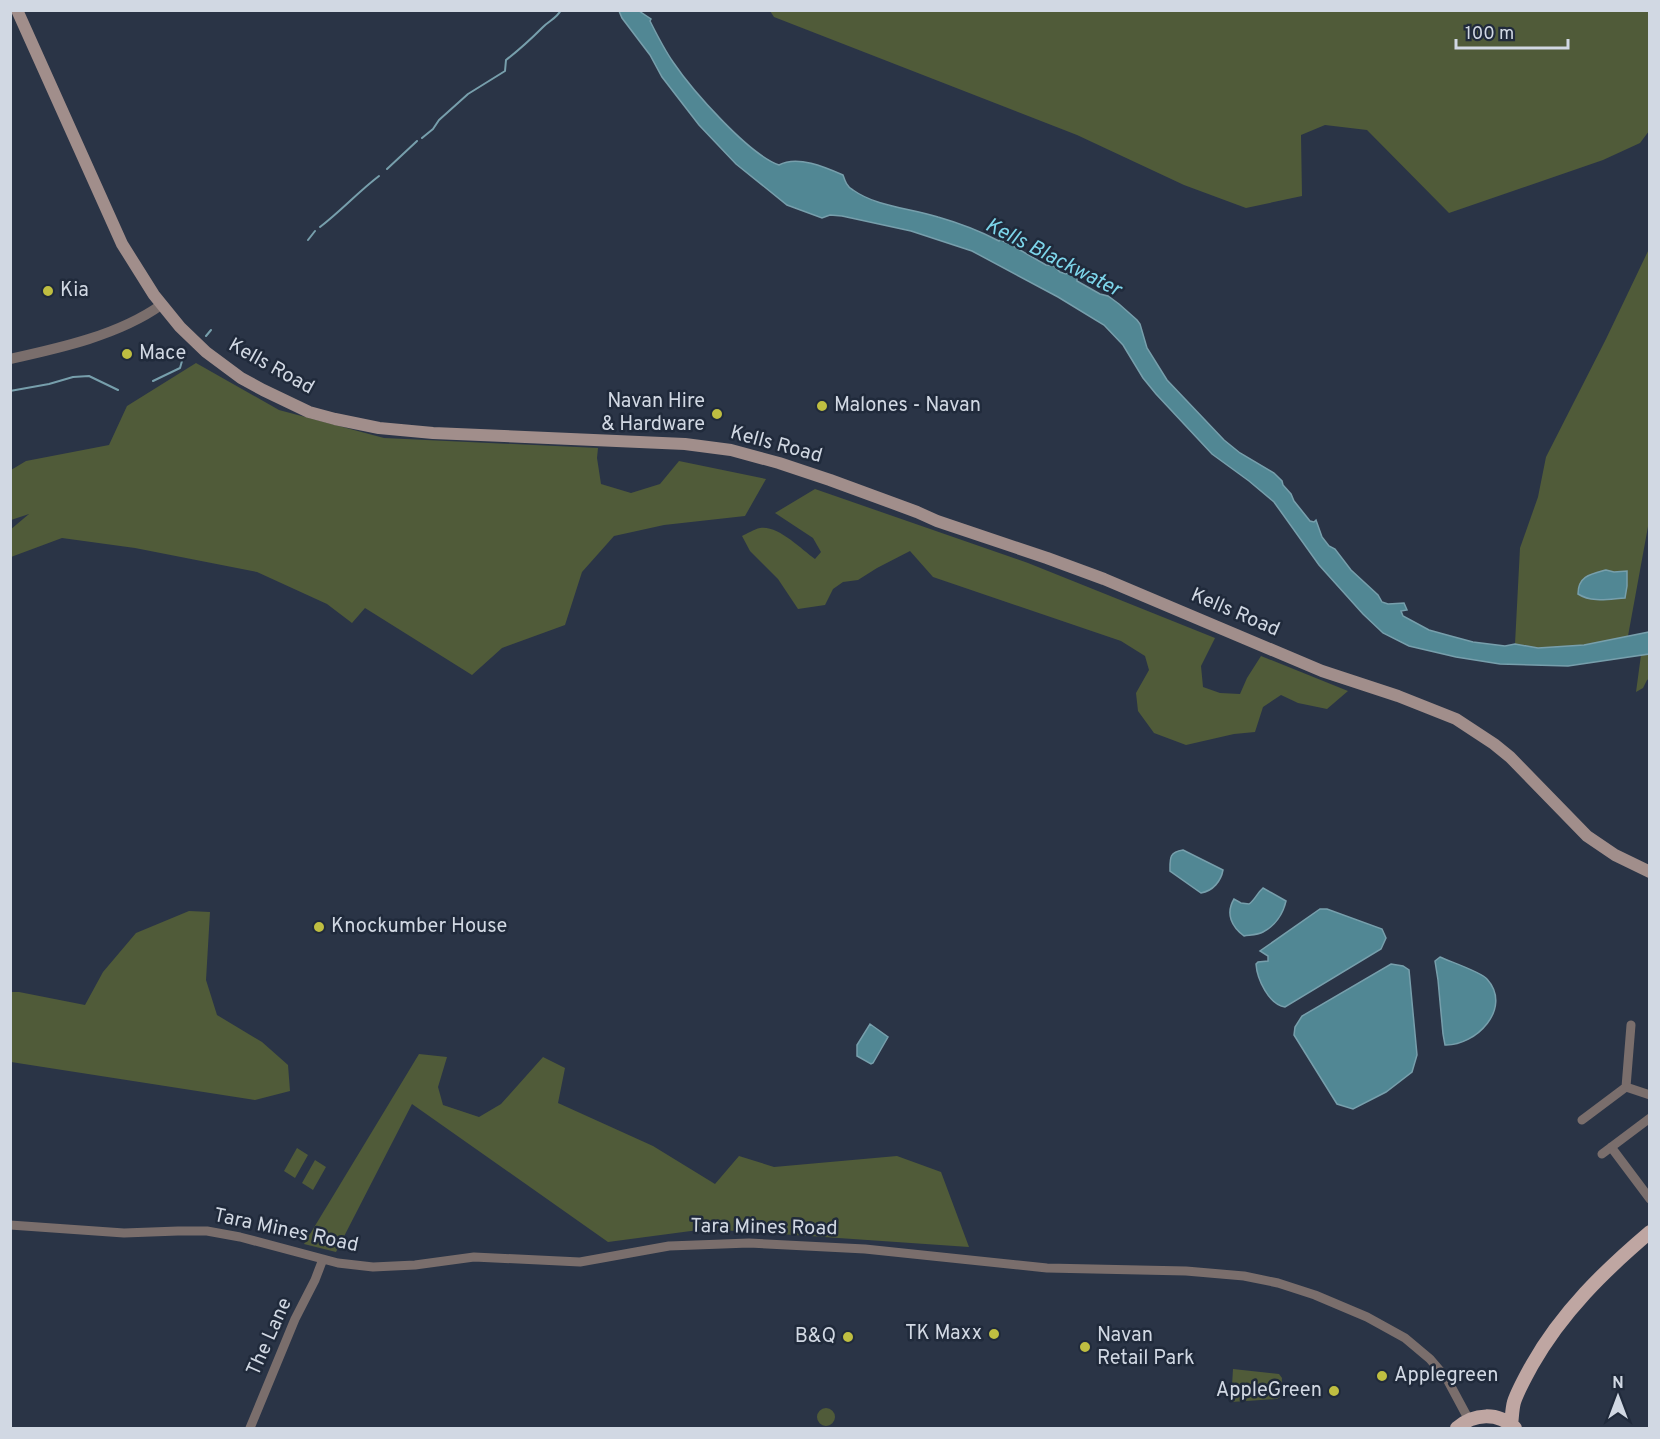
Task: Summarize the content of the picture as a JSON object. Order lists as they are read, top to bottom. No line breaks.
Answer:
{"streets":{"main road":["Kells Road"],"street":["Tara Mines Road","The Lane"]},"crossings":[["Tara Mines Road","The Lane"]],"water":["Kells Blackwater"],"places":["Kia","Mace","Malones - Navan","Navan Hire & Hardware","Knockumber House","TK Maxx","B&Q","Navan Retail Park","Applegreen","AppleGreen"],"scale_bar":"100 m","north":"top"}
